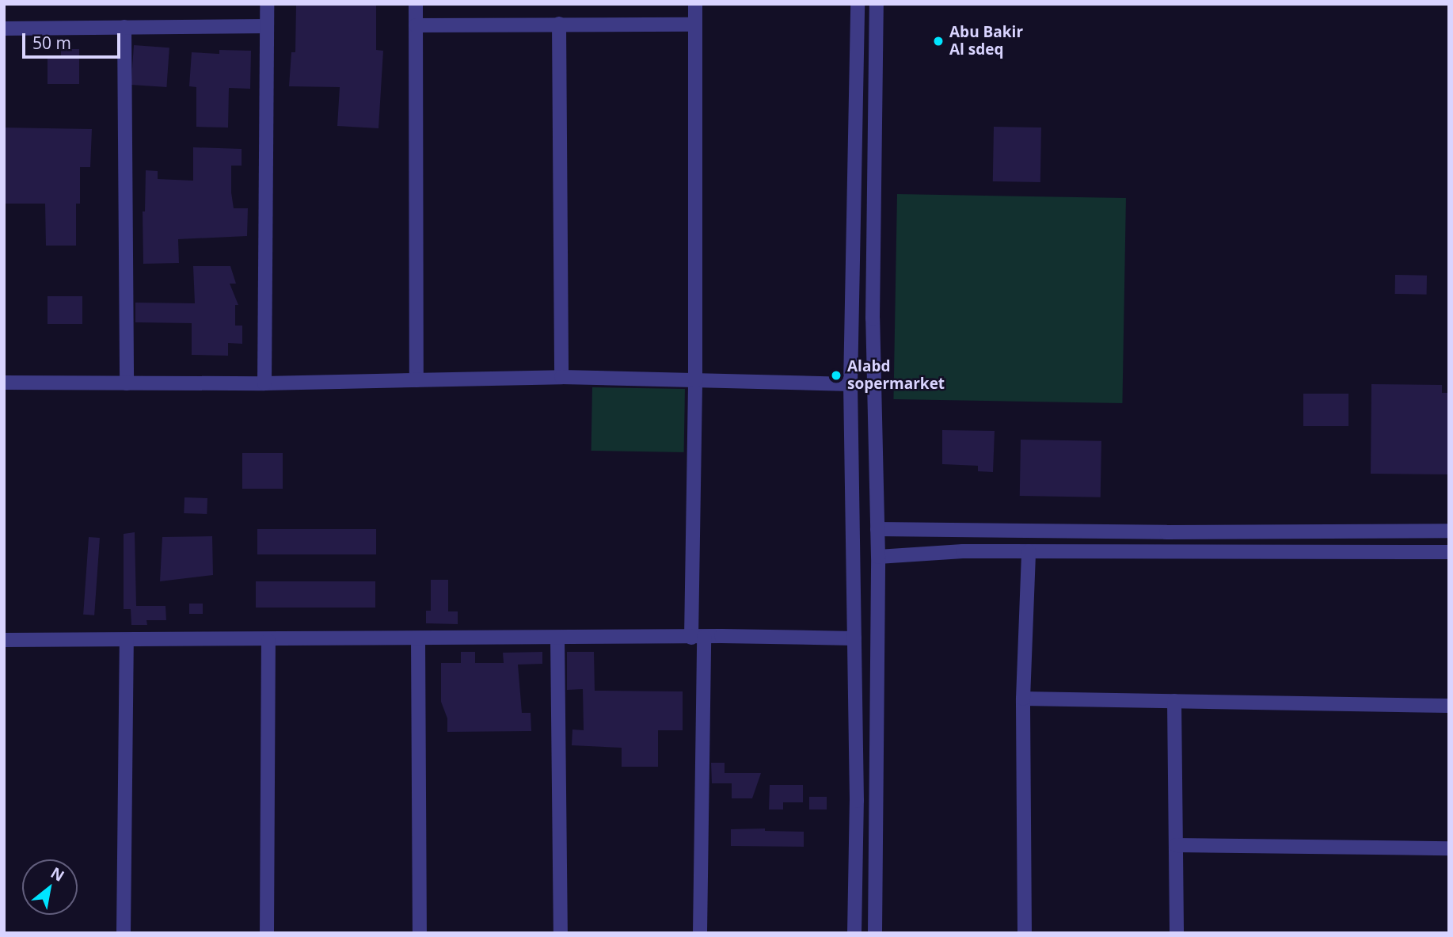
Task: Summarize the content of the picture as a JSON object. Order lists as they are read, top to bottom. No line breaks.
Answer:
{"places":["Abu Bakir Al sdeq","Alabd sopermarket"],"scale_bar":"50 m","north":"top right"}
